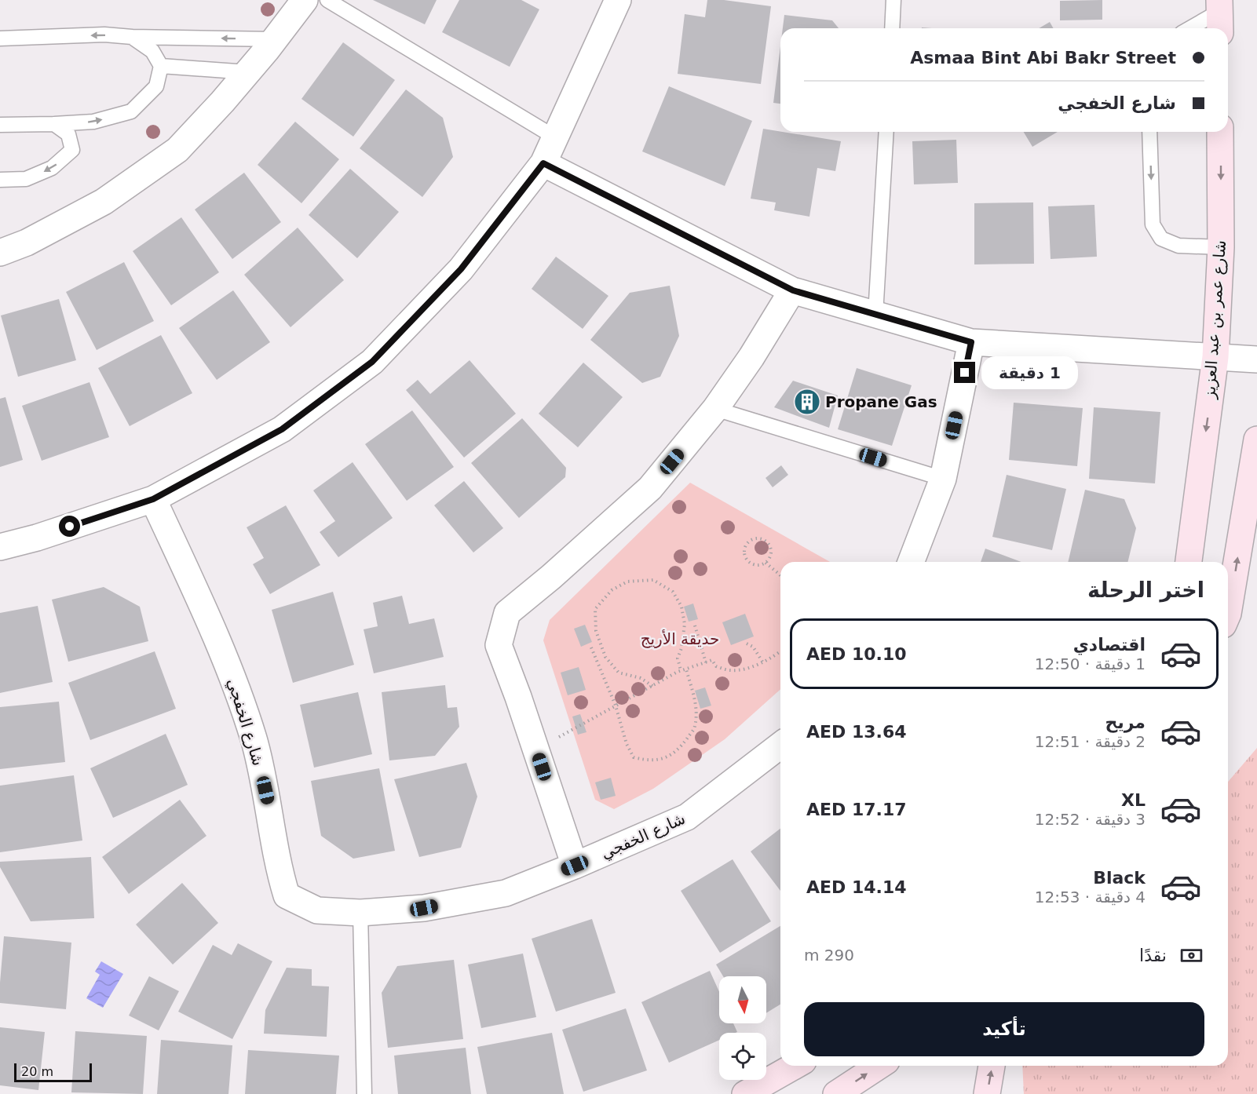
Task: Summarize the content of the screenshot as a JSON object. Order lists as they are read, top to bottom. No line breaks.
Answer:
{"streets":{"street":["شارع عمر بن عبد العزيز","شارع الخفجي"]},"parks":["حديقة الأريج"],"places":{"building":["Propane Gas"]},"scale_bar":"20 m","north":"bottom","page":{"banner":["Asmaa Bint Abi Bakr Street","شارع الخفجي"],"bubble":"1 دقيقة","heading":"اختر الرحلة","list":[{"name":"اقتصادي","note":"1 دقيقة · 12:50","value":"AED 10.10"},{"name":"مريح","note":"2 دقيقة · 12:51","value":"AED 13.64"},{"name":"XL","note":"3 دقيقة · 12:52","value":"AED 17.17"},{"name":"Black","note":"4 دقيقة · 12:53","value":"AED 14.14"}],"pay":["نقدًا","290 m"],"buttons":"تأكيد","scale":"20 m"}}
